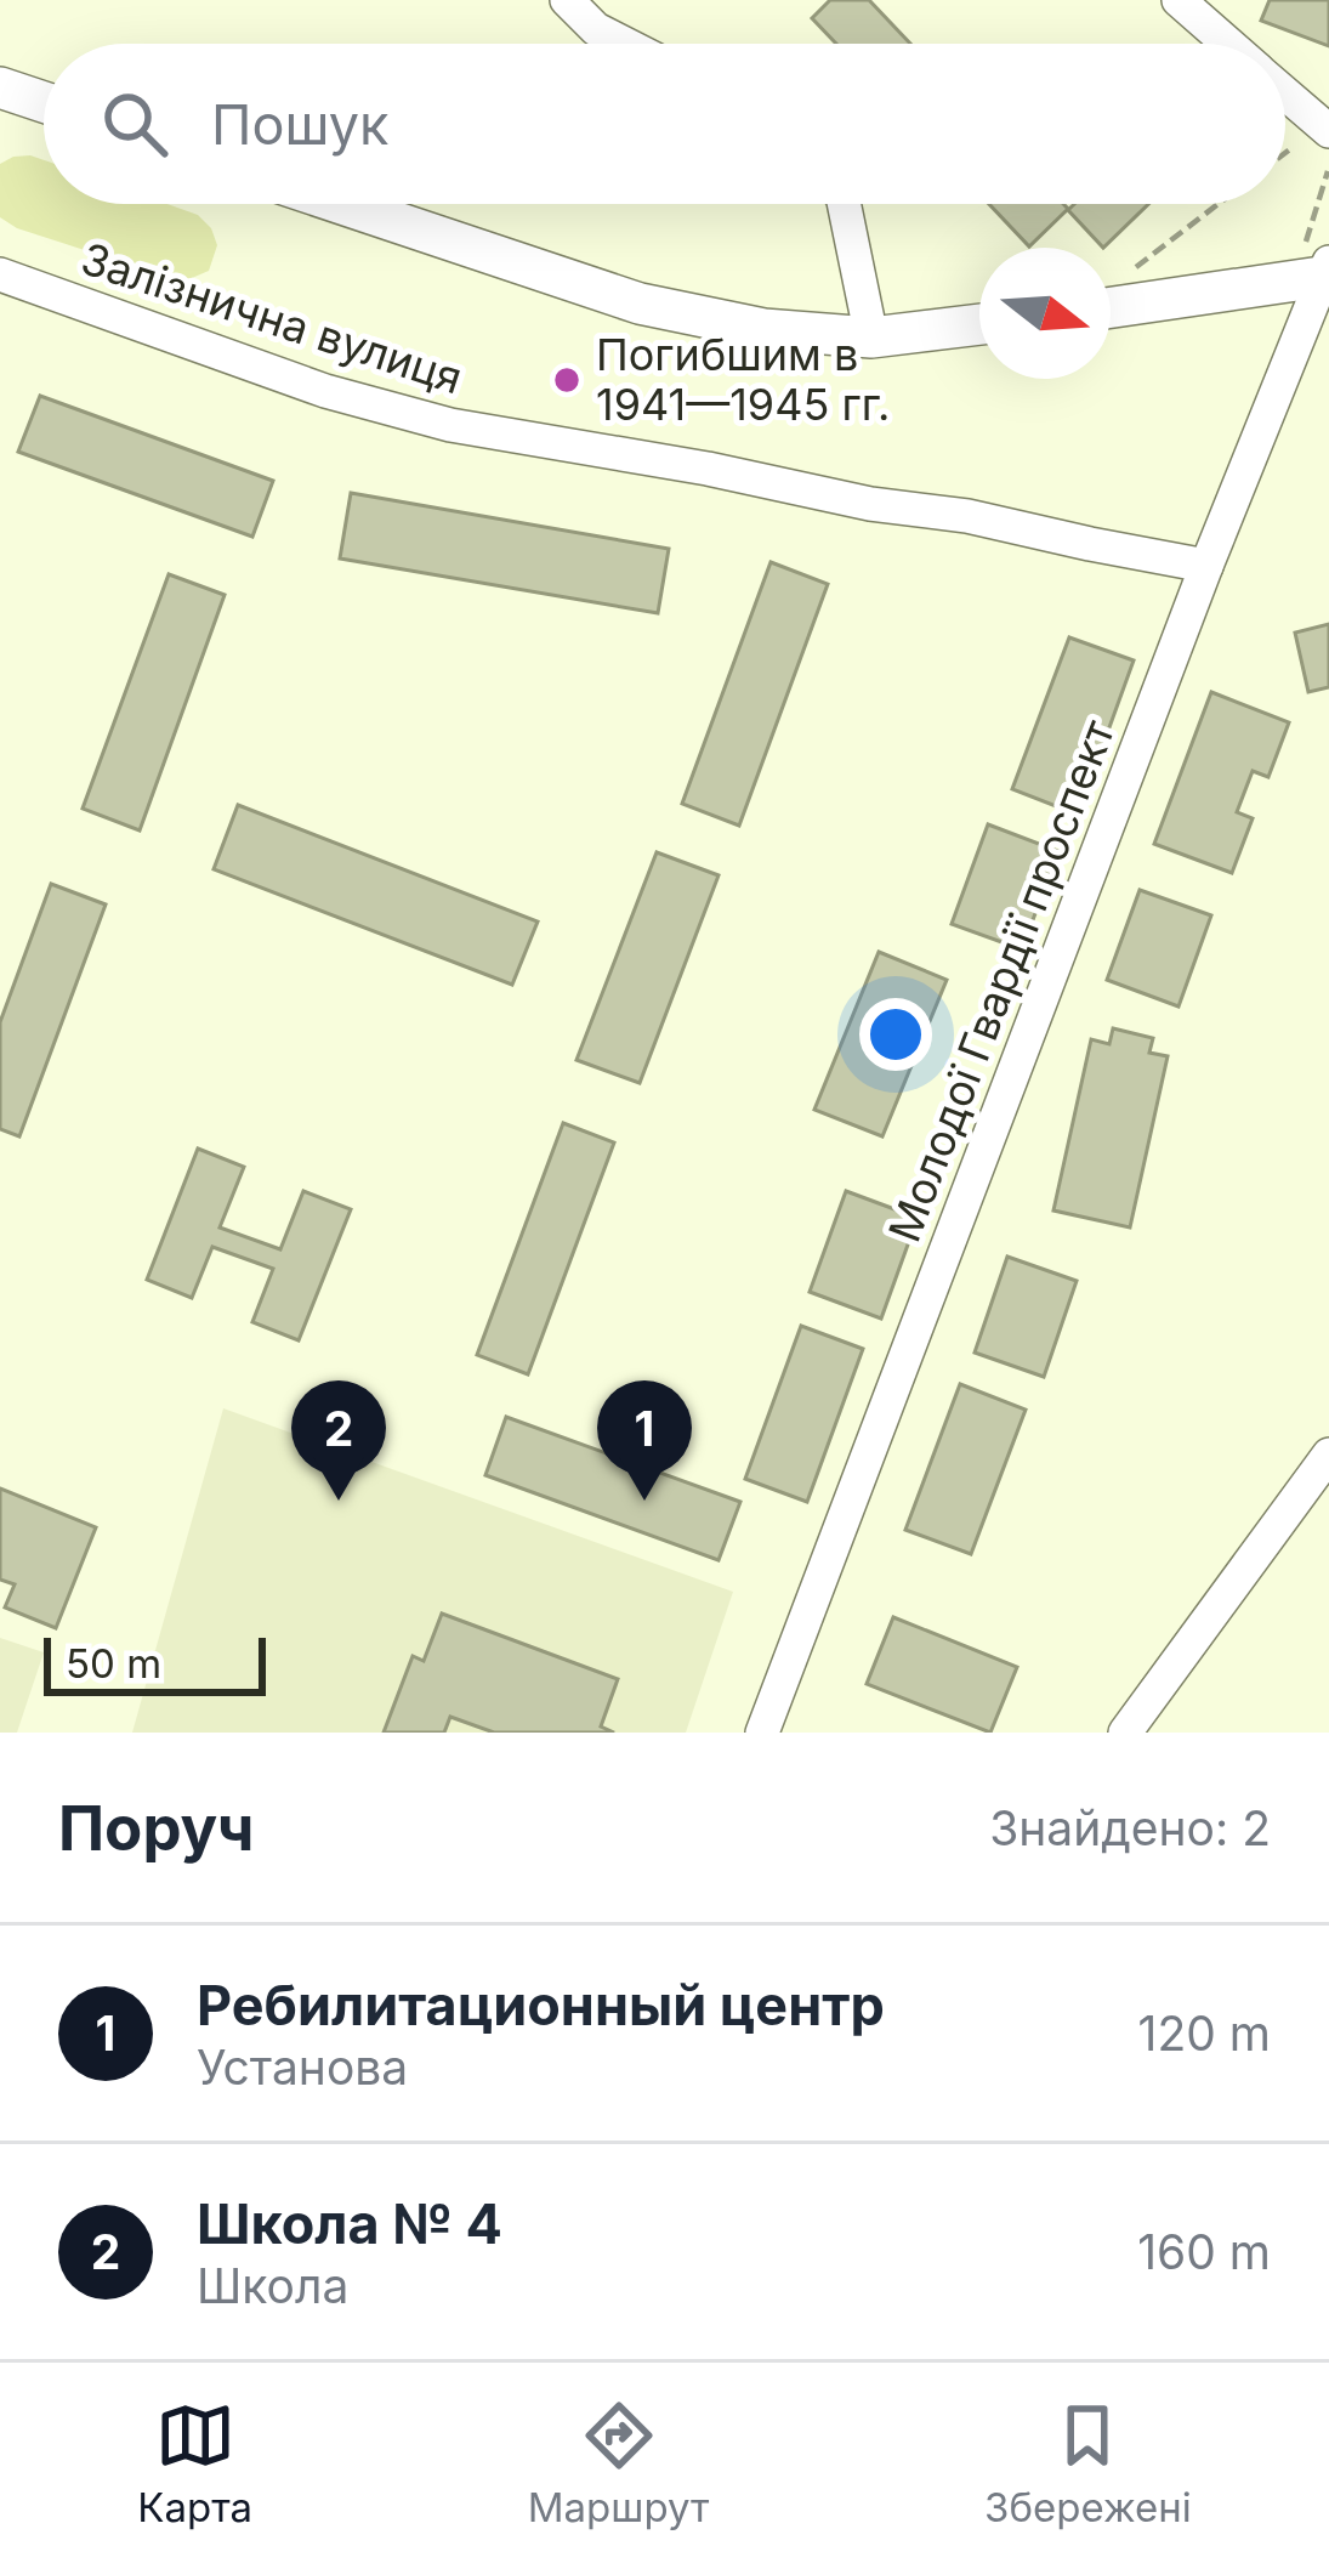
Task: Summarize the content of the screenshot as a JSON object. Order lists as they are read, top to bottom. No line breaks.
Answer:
{"streets":{"street":["Залізнична вулиця","Молодої Гвардії проспект"]},"crossings":[["Залізнична вулиця","Молодої Гвардії проспект"]],"places":["Погибшим в 1941—1945 гг."],"scale_bar":"50 m","north":"right","page":{"search":"Пошук","pins":["1","2"],"scale":"50 m","heading":["Поруч","Знайдено: 2"],"list":[{"mark":"1","name":"Ребилитационный центр","note":"Установа","value":"120 m"},{"mark":"2","name":"Школа № 4","note":"Школа","value":"160 m"}],"nav":["Карта","Маршрут","Збережені"]}}
